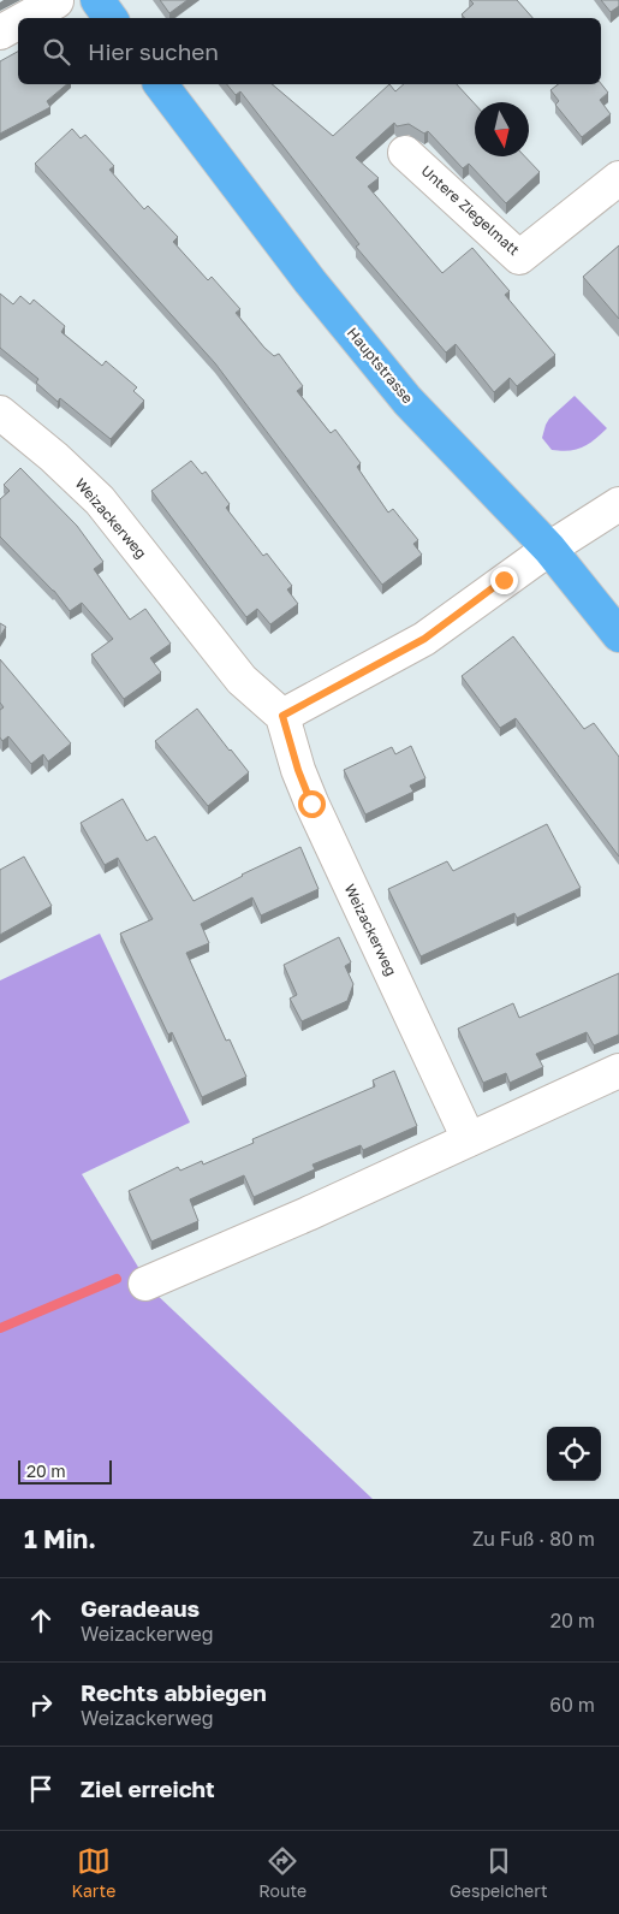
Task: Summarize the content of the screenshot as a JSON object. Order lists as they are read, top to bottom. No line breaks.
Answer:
{"streets":{"main road":["Hauptstrasse"],"street":["Untere Ziegelmatt","Weizackerweg"]},"scale_bar":"20 m","north":"bottom","page":{"search":"Hier suchen","scale":"20 m","heading":["1 Min.","Zu Fuß · 80 m"],"list":[["Geradeaus","Weizackerweg","20 m"],["Rechts abbiegen","Weizackerweg","60 m"],"Ziel erreicht"],"nav":["Karte","Route","Gespeichert"]}}
